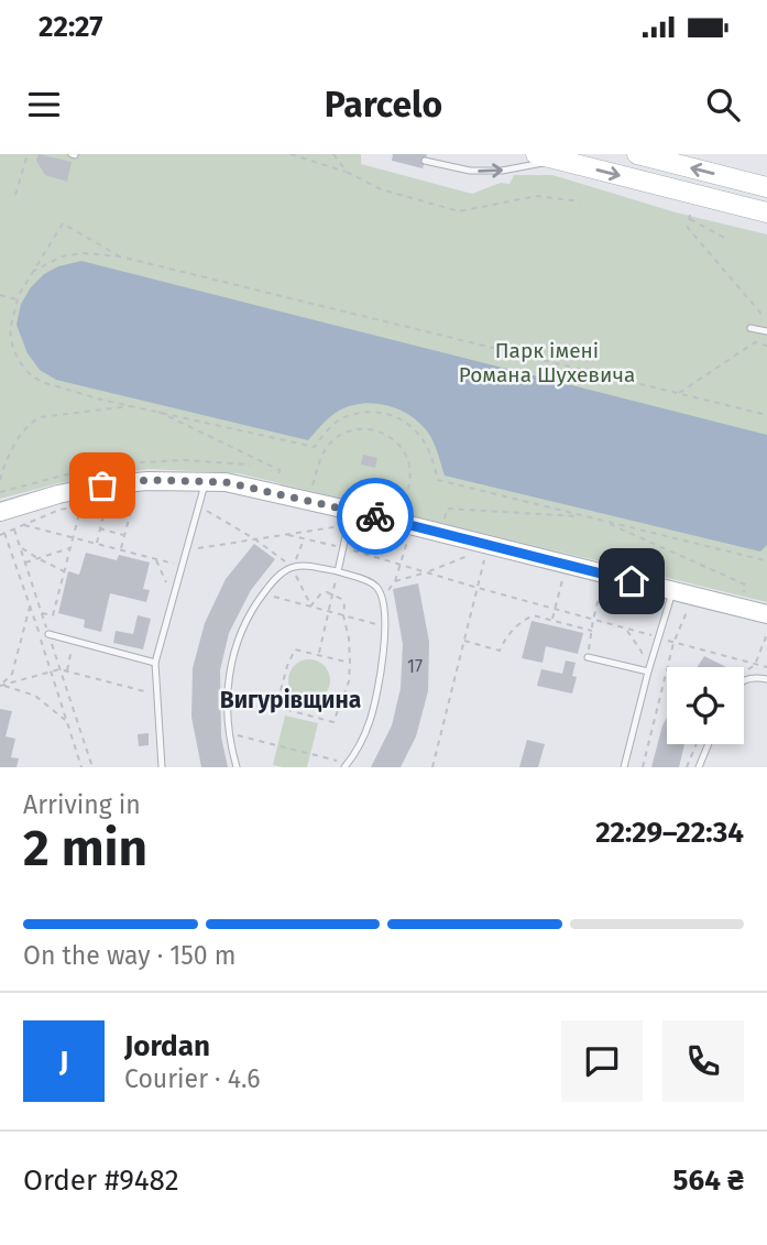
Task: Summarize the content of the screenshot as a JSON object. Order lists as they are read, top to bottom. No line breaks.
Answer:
{"districts":["Вигурівщина"],"parks":["Парк імені Романа Шухевича"],"house_numbers":["17"],"page":{"status":"22:27","header":"Parcelo","heading":["2 min","Arriving in","22:29–22:34"],"panel":["Jordan","Courier · 4.6","Order #9482","564 ₴"],"bar":"On the way · 150 m","round":"J"}}
